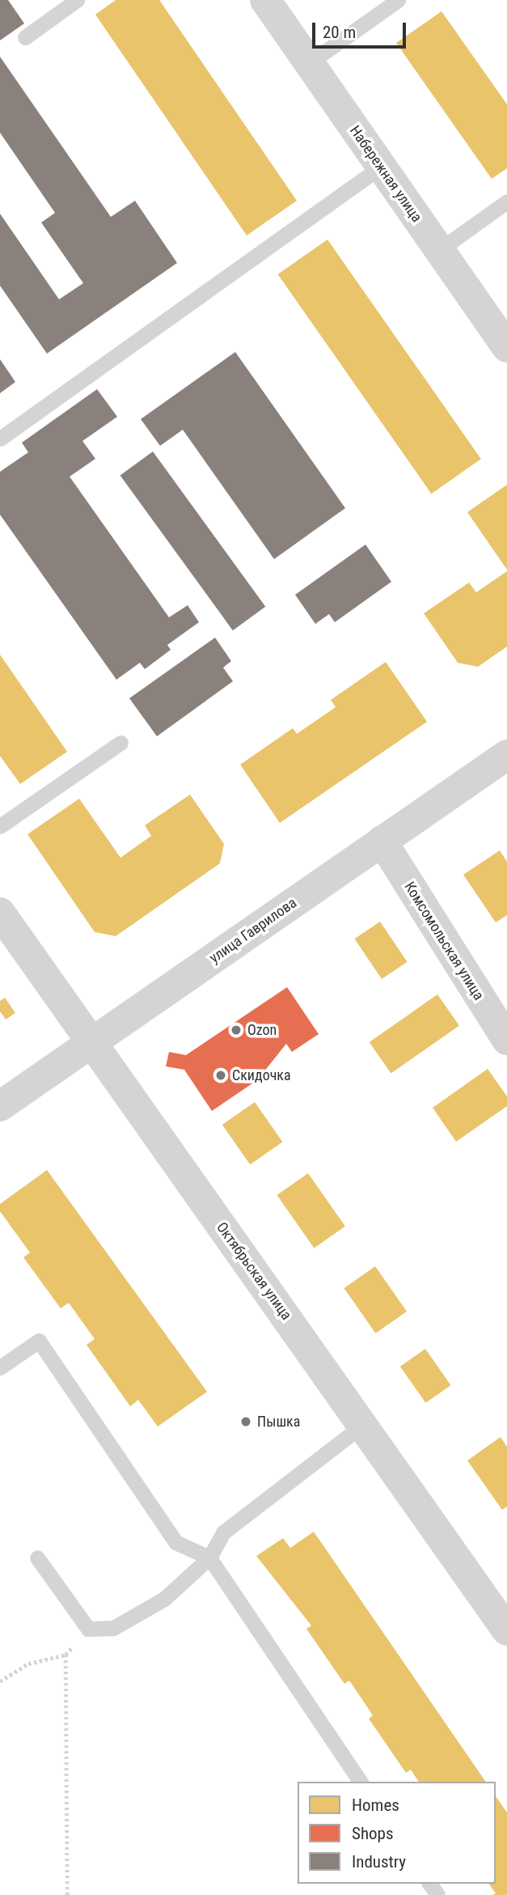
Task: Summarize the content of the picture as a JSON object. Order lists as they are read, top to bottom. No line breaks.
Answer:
{"streets":{"street":["Набережная улица","улица Гаврилова","Комсомольская улица","Октябрьская улица"]},"crossings":[["улица Гаврилова","Комсомольская улица"],["улица Гаврилова","Октябрьская улица"]],"places":["Ozon","Скидочка","Пышка"],"legend":["Homes","Shops","Industry"],"scale_bar":"20 m"}
